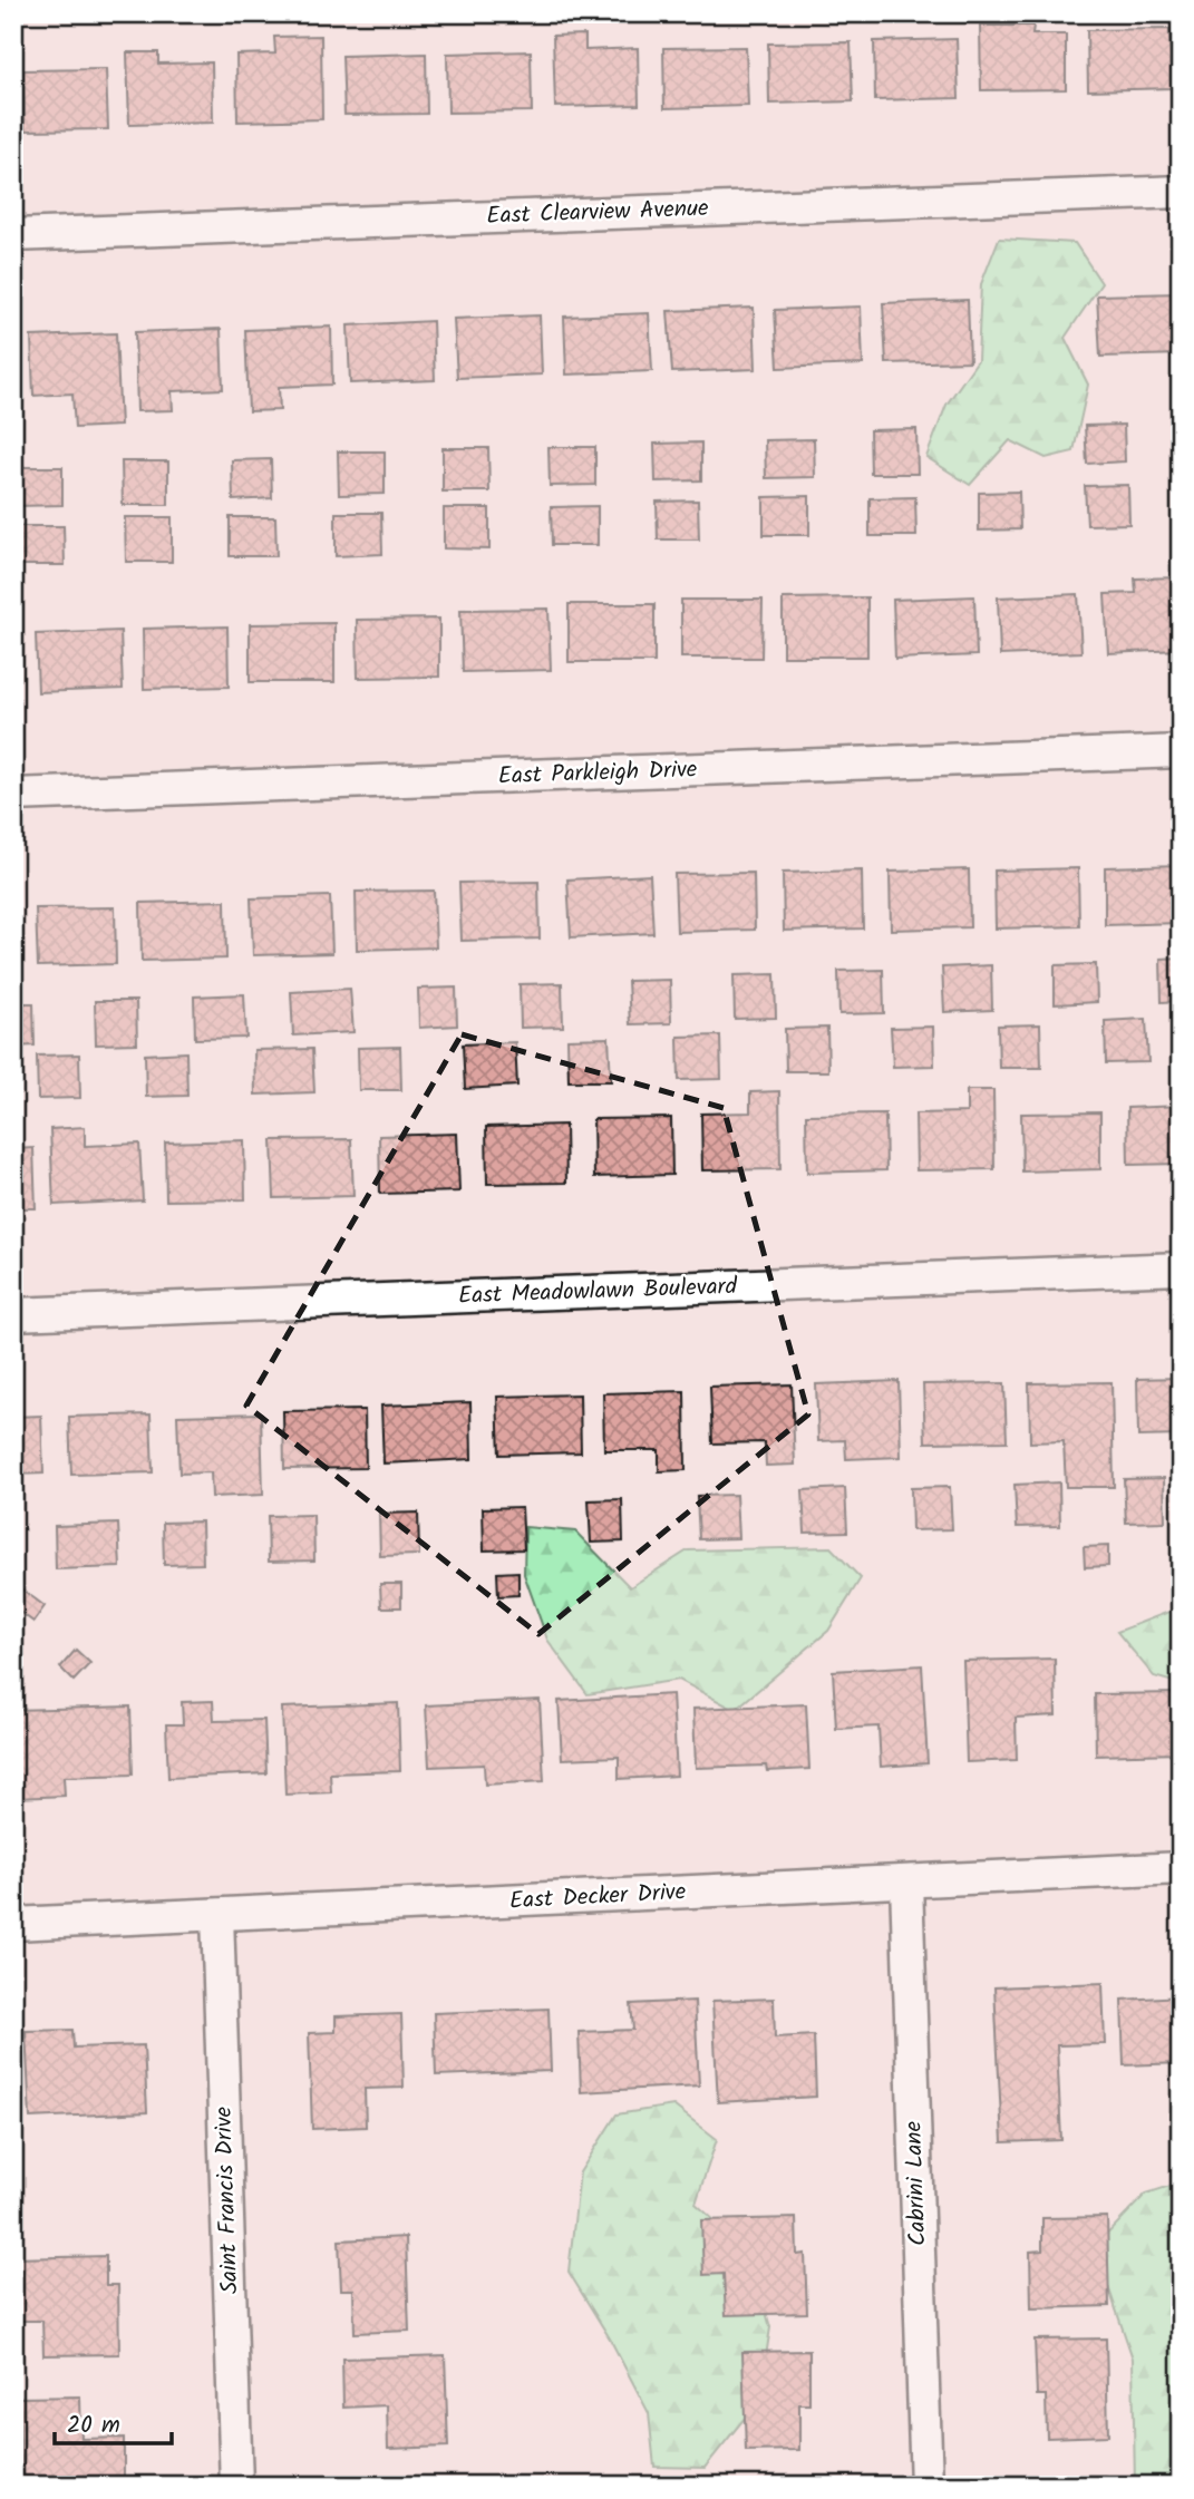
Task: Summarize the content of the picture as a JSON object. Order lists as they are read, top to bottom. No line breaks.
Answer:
{"streets":{"street":["East Clearview Avenue","East Parkleigh Drive","East Meadowlawn Boulevard","East Decker Drive","Cabrini Lane","Saint Francis Drive"]},"crossings":[["East Decker Drive","Cabrini Lane"],["East Decker Drive","Saint Francis Drive"]],"scale_bar":"20 m"}
